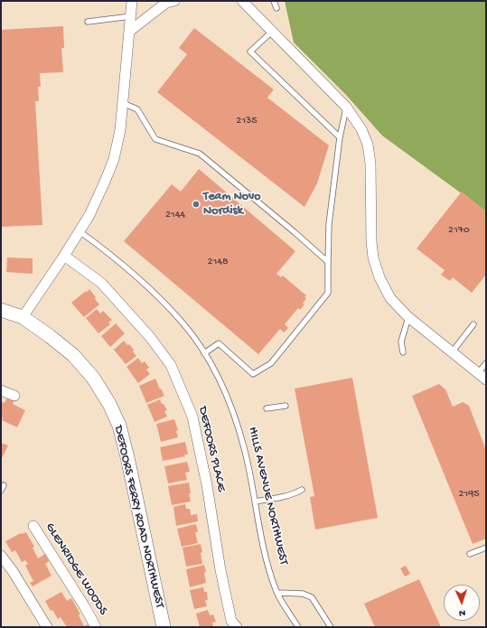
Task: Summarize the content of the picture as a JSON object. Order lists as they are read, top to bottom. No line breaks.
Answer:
{"streets":{"street":["DEFOORS PLACE","DEFOORS FERRY ROAD NORTHWEST","GLENRIDGE WOODS"],"lane":["HILLS AVENUE NORTHWEST"]},"places":["Team Novo Nordisk"],"house_numbers":["2135","2144","2170","2148","2195"],"north":"bottom"}
